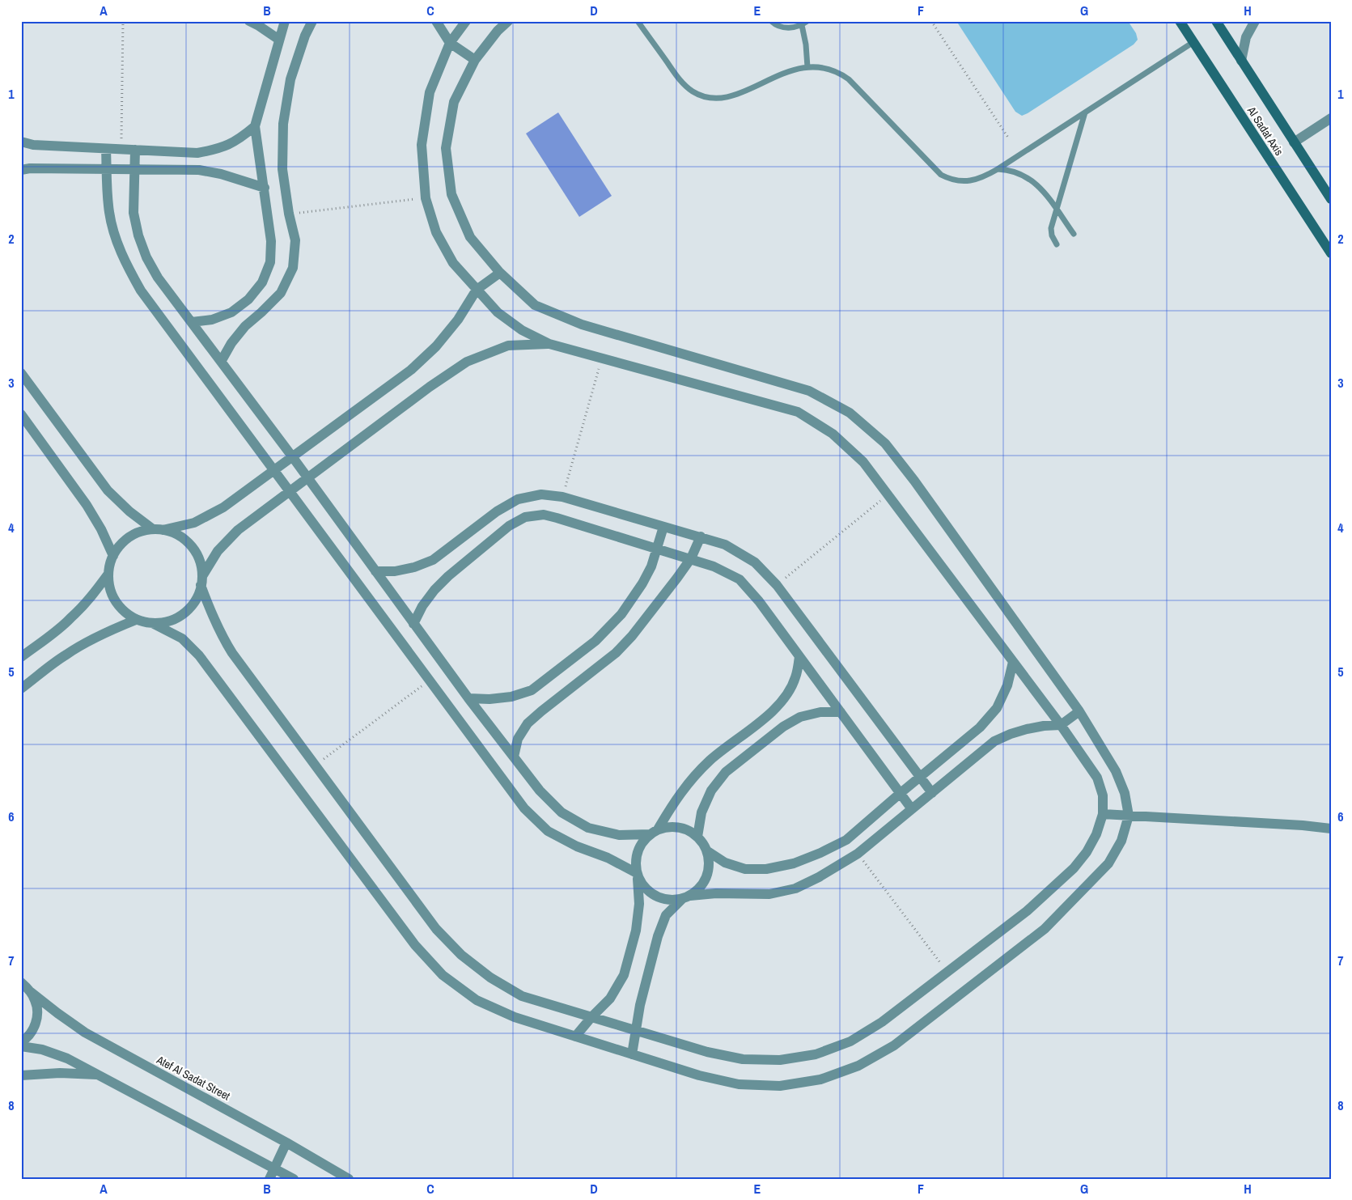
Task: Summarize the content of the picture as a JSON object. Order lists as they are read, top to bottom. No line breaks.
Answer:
{"streets":{"street":["Al Sadat Axis","Atef Al Sadat Street"]},"grid":{"columns":["A","B","C","D","E","F","G","H"],"rows":["1","2","3","4","5","6","7","8"]}}
